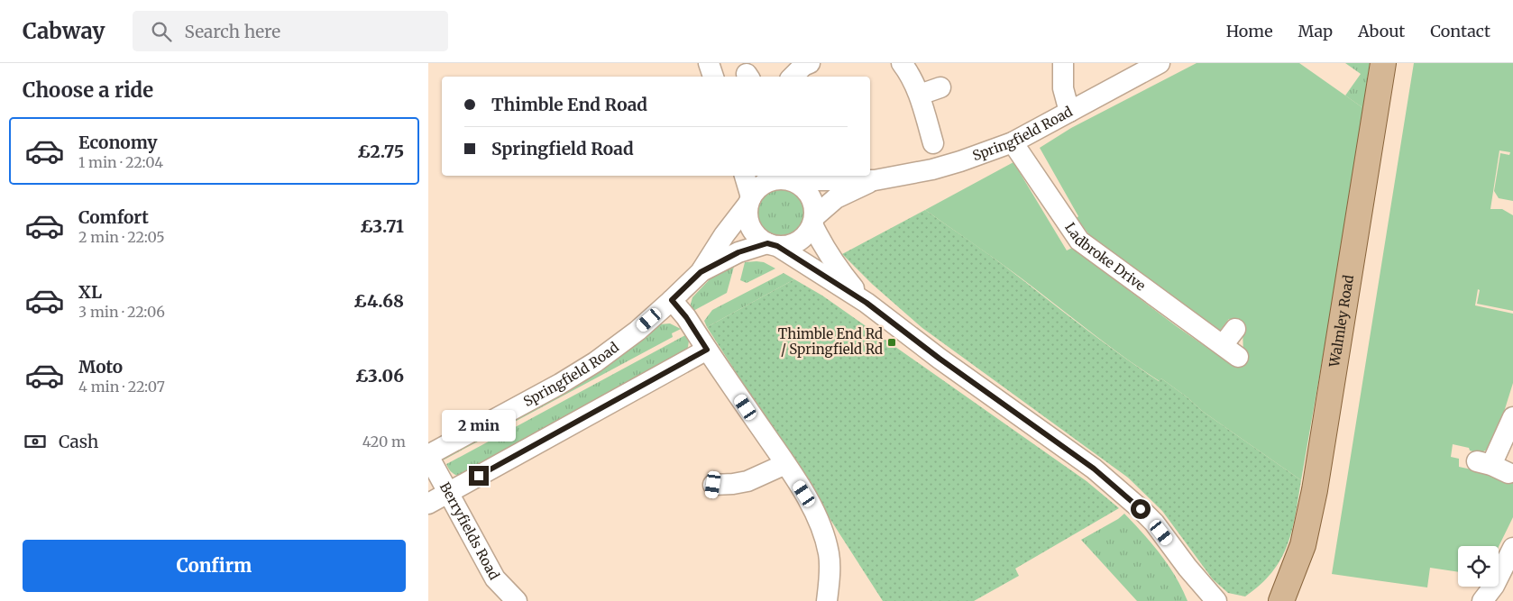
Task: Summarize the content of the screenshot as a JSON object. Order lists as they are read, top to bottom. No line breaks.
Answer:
{"streets":{"main road":["Walmley Road"],"street":["Springfield Road","Ladbroke Drive","Berryfields Road"]},"crossings":[["Springfield Road","Ladbroke Drive"],["Springfield Road","Berryfields Road"]],"places":{"transit":["Thimble End Rd / Springfield Rd"]},"page":{"header":"Cabway","search":"Search here","nav":["Home","Map","About","Contact"],"heading":"Choose a ride","banner":["Thimble End Road","Springfield Road"],"list":[{"name":"Economy","note":"1 min · 22:04","value":"£2.75"},{"name":"Comfort","note":"2 min · 22:05","value":"£3.71"},{"name":"XL","note":"3 min · 22:06","value":"£4.68"},{"name":"Moto","note":"4 min · 22:07","value":"£3.06"}],"bubble":"2 min","pay":["Cash","420 m"],"buttons":"Confirm"}}
